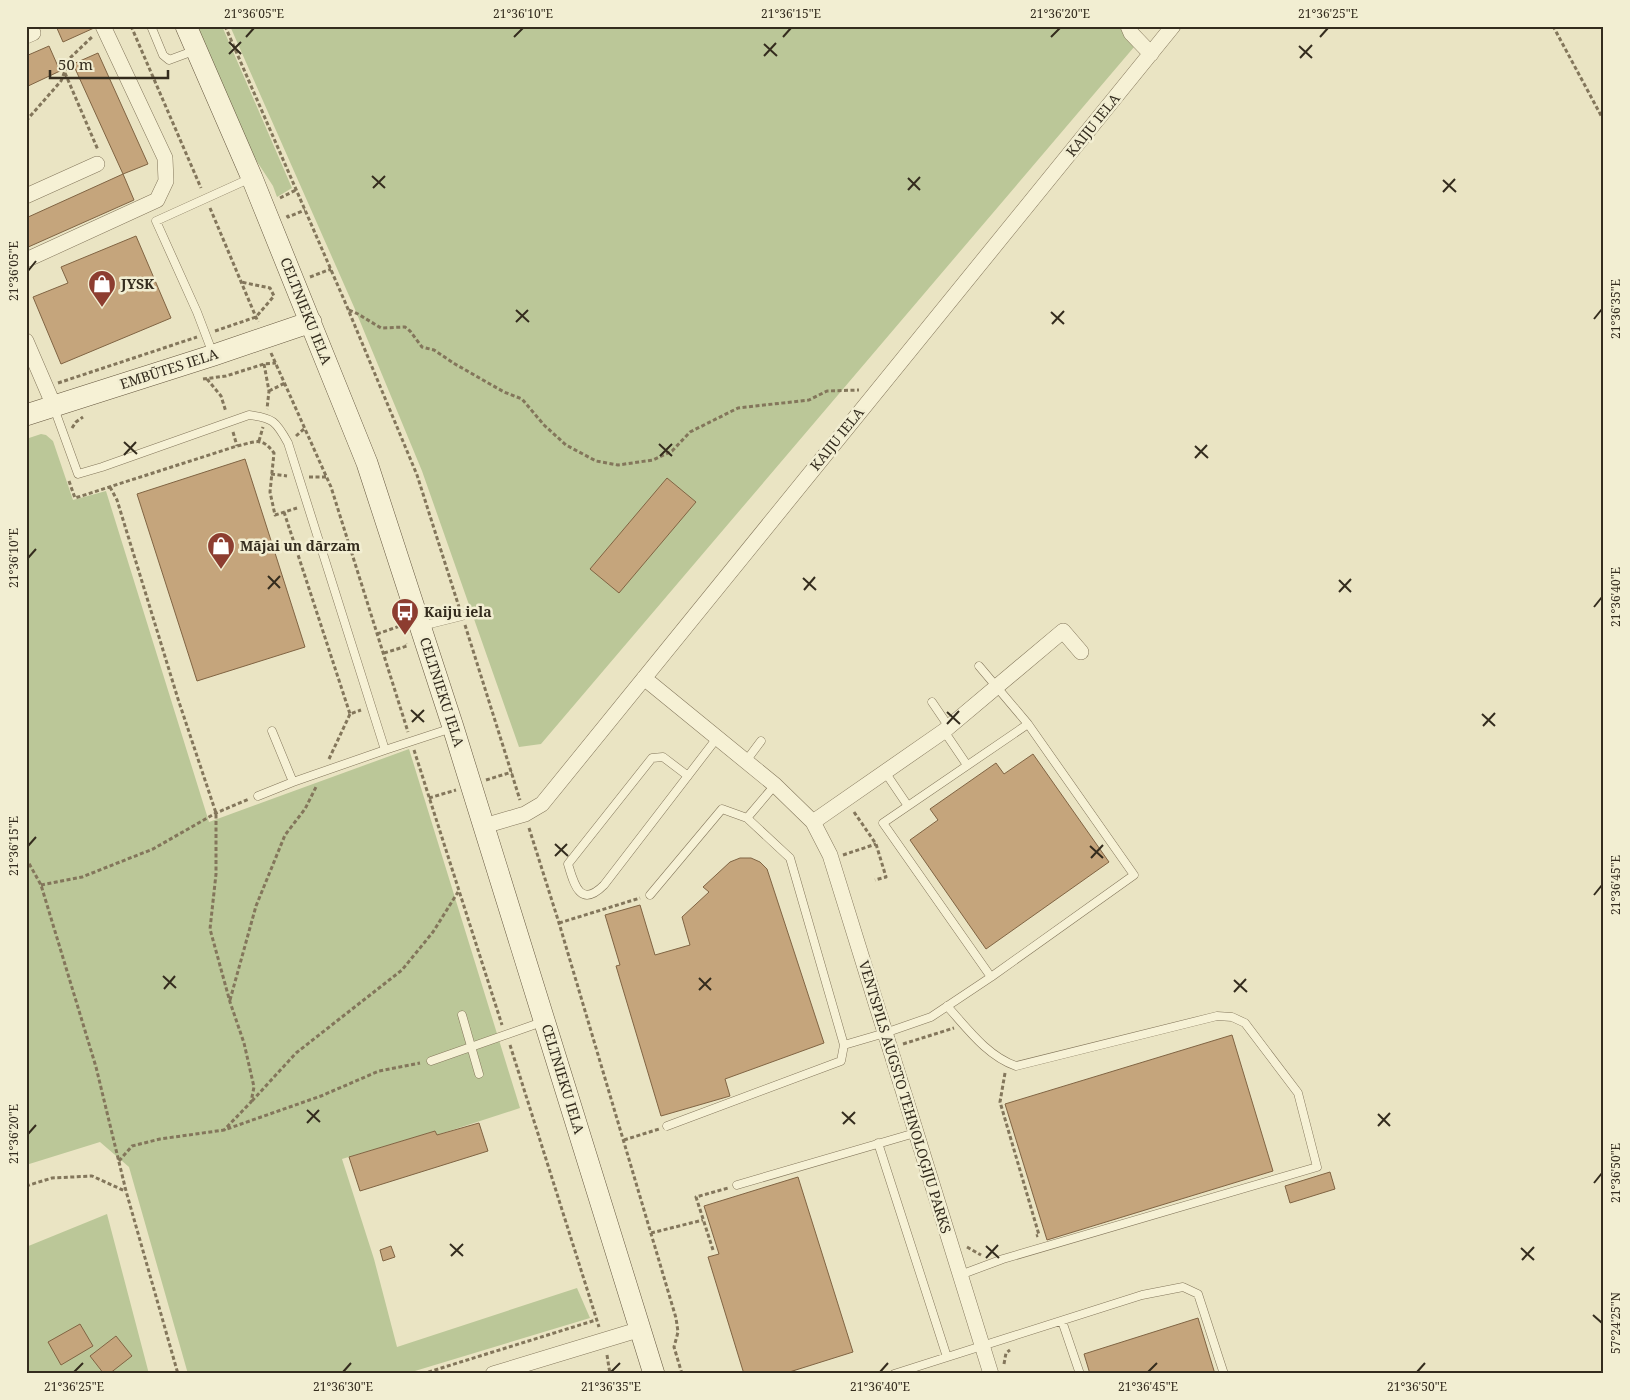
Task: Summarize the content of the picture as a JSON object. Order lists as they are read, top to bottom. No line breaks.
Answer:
{"streets":{"street":["KAIJU IELA","CELTNIEKU IELA","EMBŪTES IELA","VENTSPILS AUGSTO TEHNOLOĢIJU PARKS"]},"crossings":[["KAIJU IELA","CELTNIEKU IELA"],["KAIJU IELA","VENTSPILS AUGSTO TEHNOLOĢIJU PARKS"],["CELTNIEKU IELA","EMBŪTES IELA"]],"places":{"shop":["JYSK","Mājai un dārzam"],"bus stop":["Kaiju iela"]},"scale_bar":"50 m","coordinates":["21°36'05\"E","21°36'10\"E","21°36'15\"E","21°36'20\"E","21°36'25\"E","21°36'35\"E","21°36'40\"E","21°36'45\"E","21°36'50\"E","57°24'25\"N","21°36'30\"E"]}
